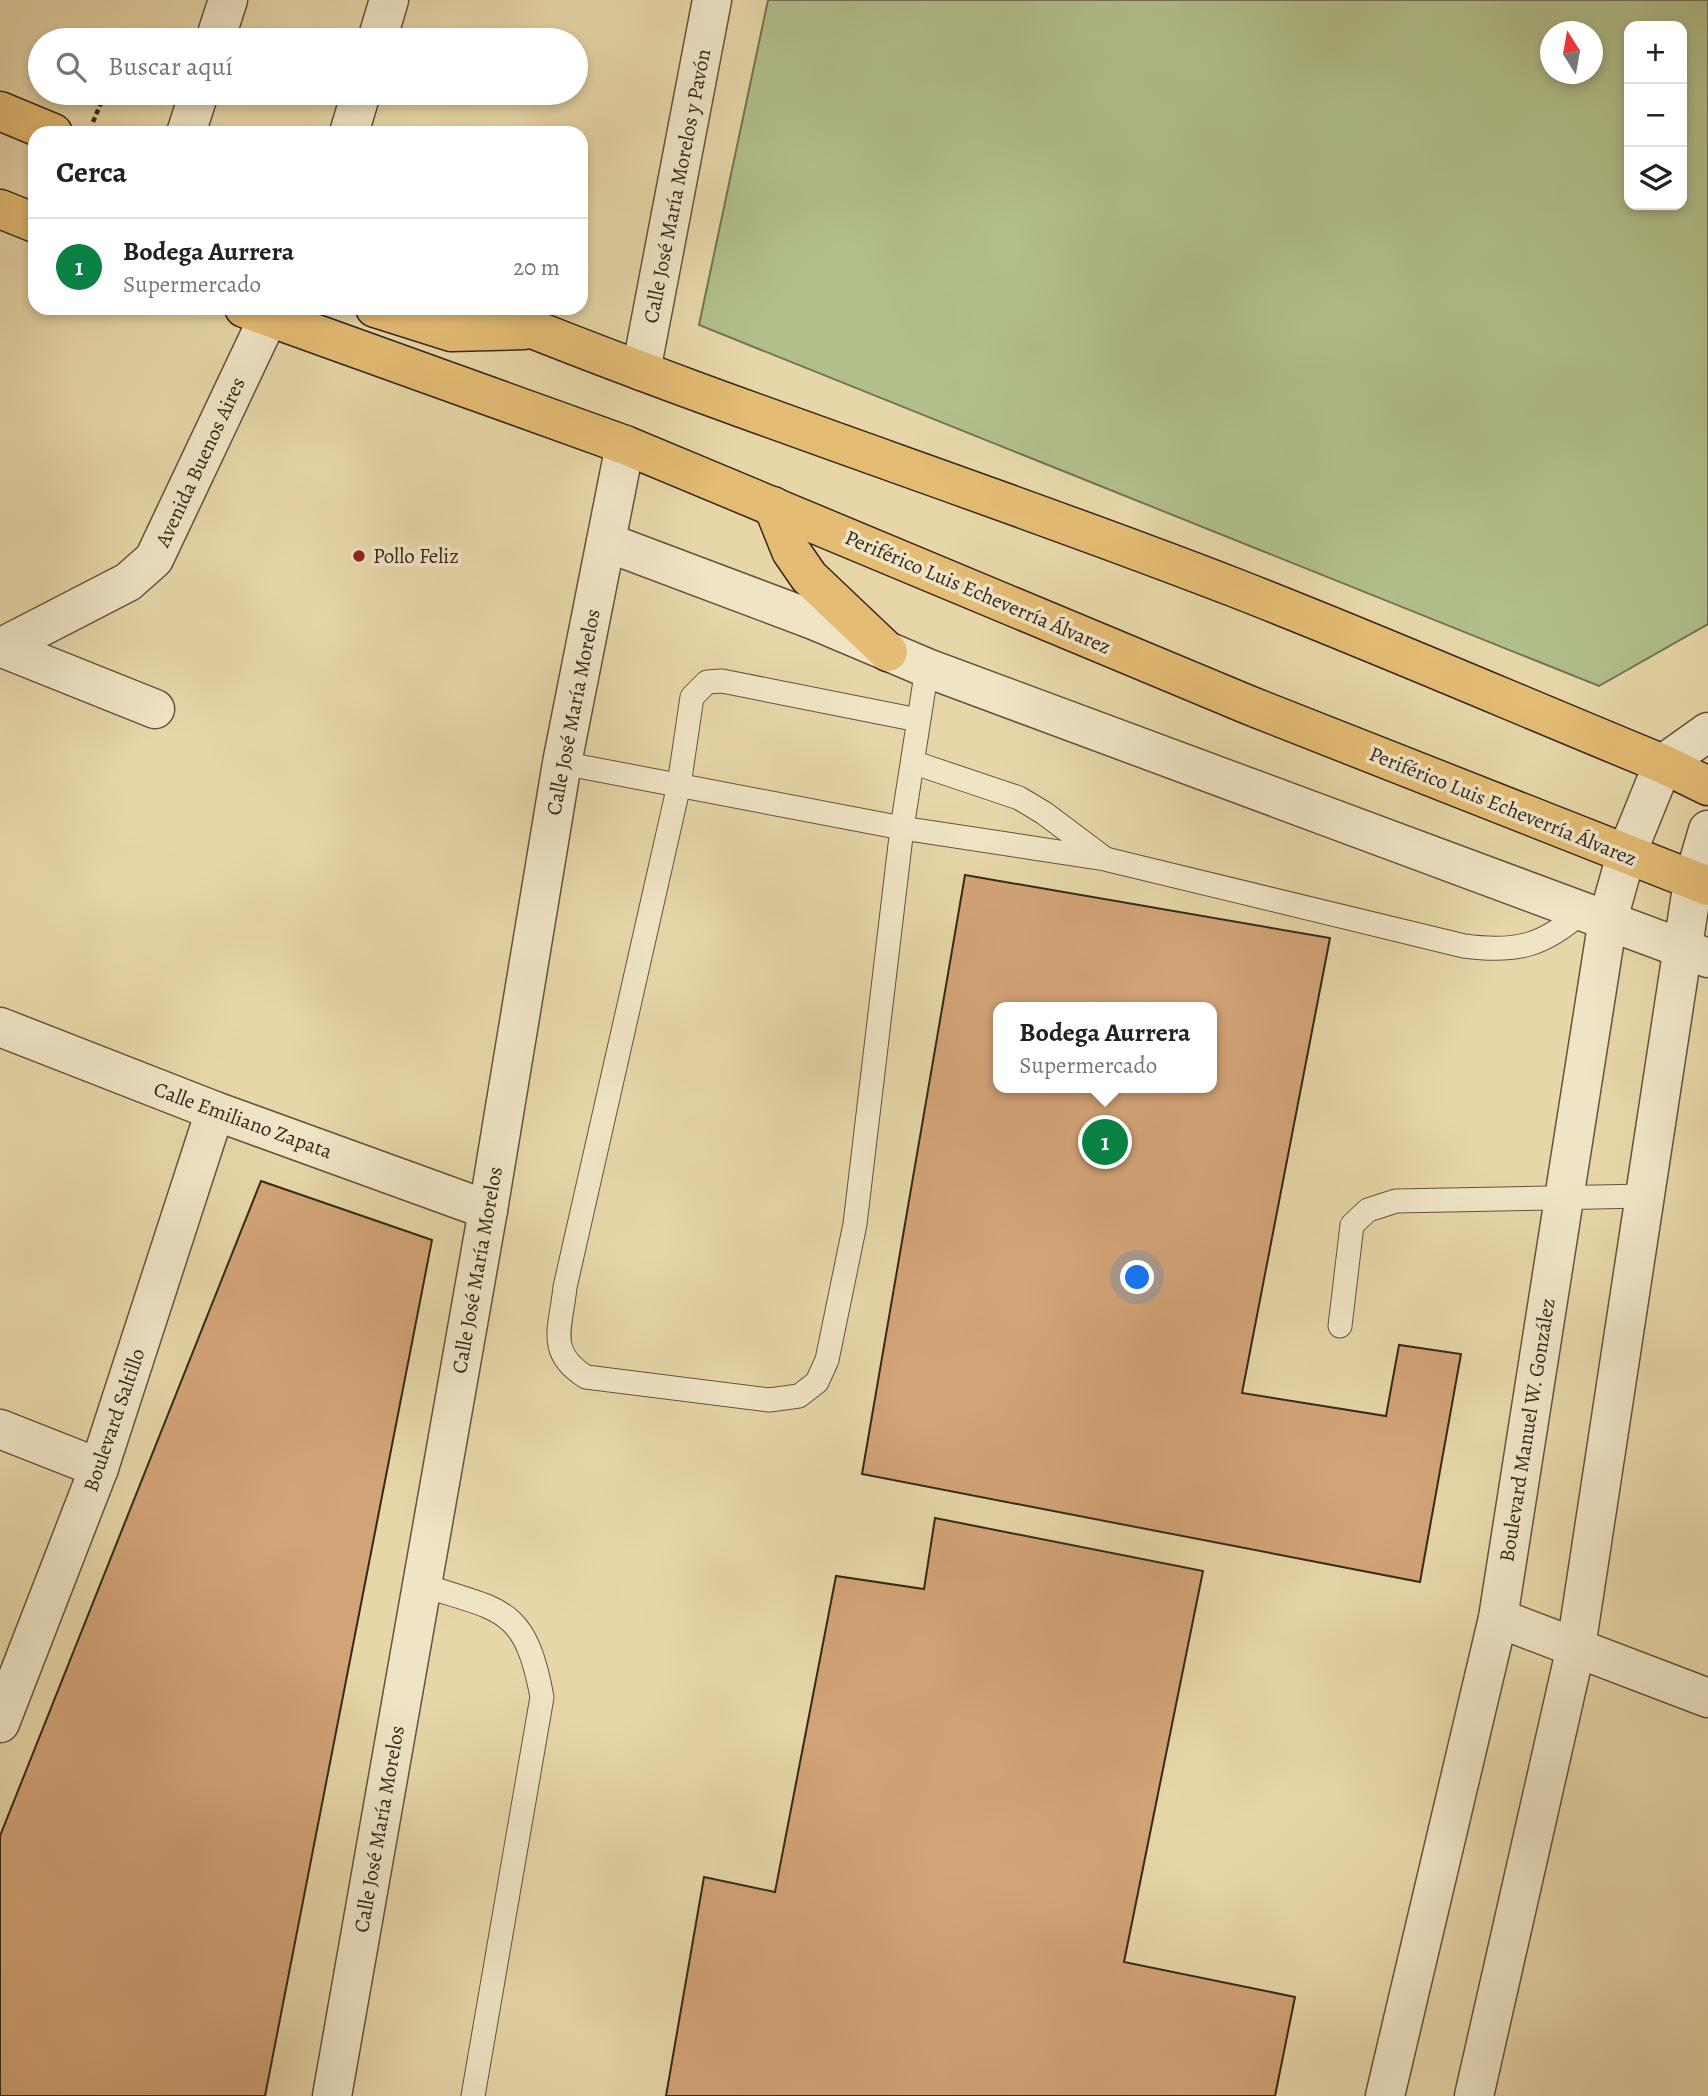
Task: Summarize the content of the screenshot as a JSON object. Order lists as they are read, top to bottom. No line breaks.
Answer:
{"streets":{"main road":["Periférico Luis Echeverría Álvarez"],"street":["Calle José María Morelos y Pavón","Avenida Buenos Aires","Calle José María Morelos","Calle Emiliano Zapata","Boulevard Saltillo","Boulevard Manuel W. González"]},"crossings":[["Periférico Luis Echeverría Álvarez","Calle José María Morelos"],["Periférico Luis Echeverría Álvarez","Boulevard Manuel W. González"],["Calle José María Morelos","Calle Emiliano Zapata"],["Calle Emiliano Zapata","Boulevard Saltillo"]],"places":["Pollo Feliz"],"north":"top","page":{"map_buttons":["+","−"],"search":"Buscar aquí","heading":"Cerca","list":[{"mark":"1","name":"Bodega Aurrera","note":"Supermercado","value":"20 m"}],"popup":["Bodega Aurrera","Supermercado"],"pins":"1"}}
